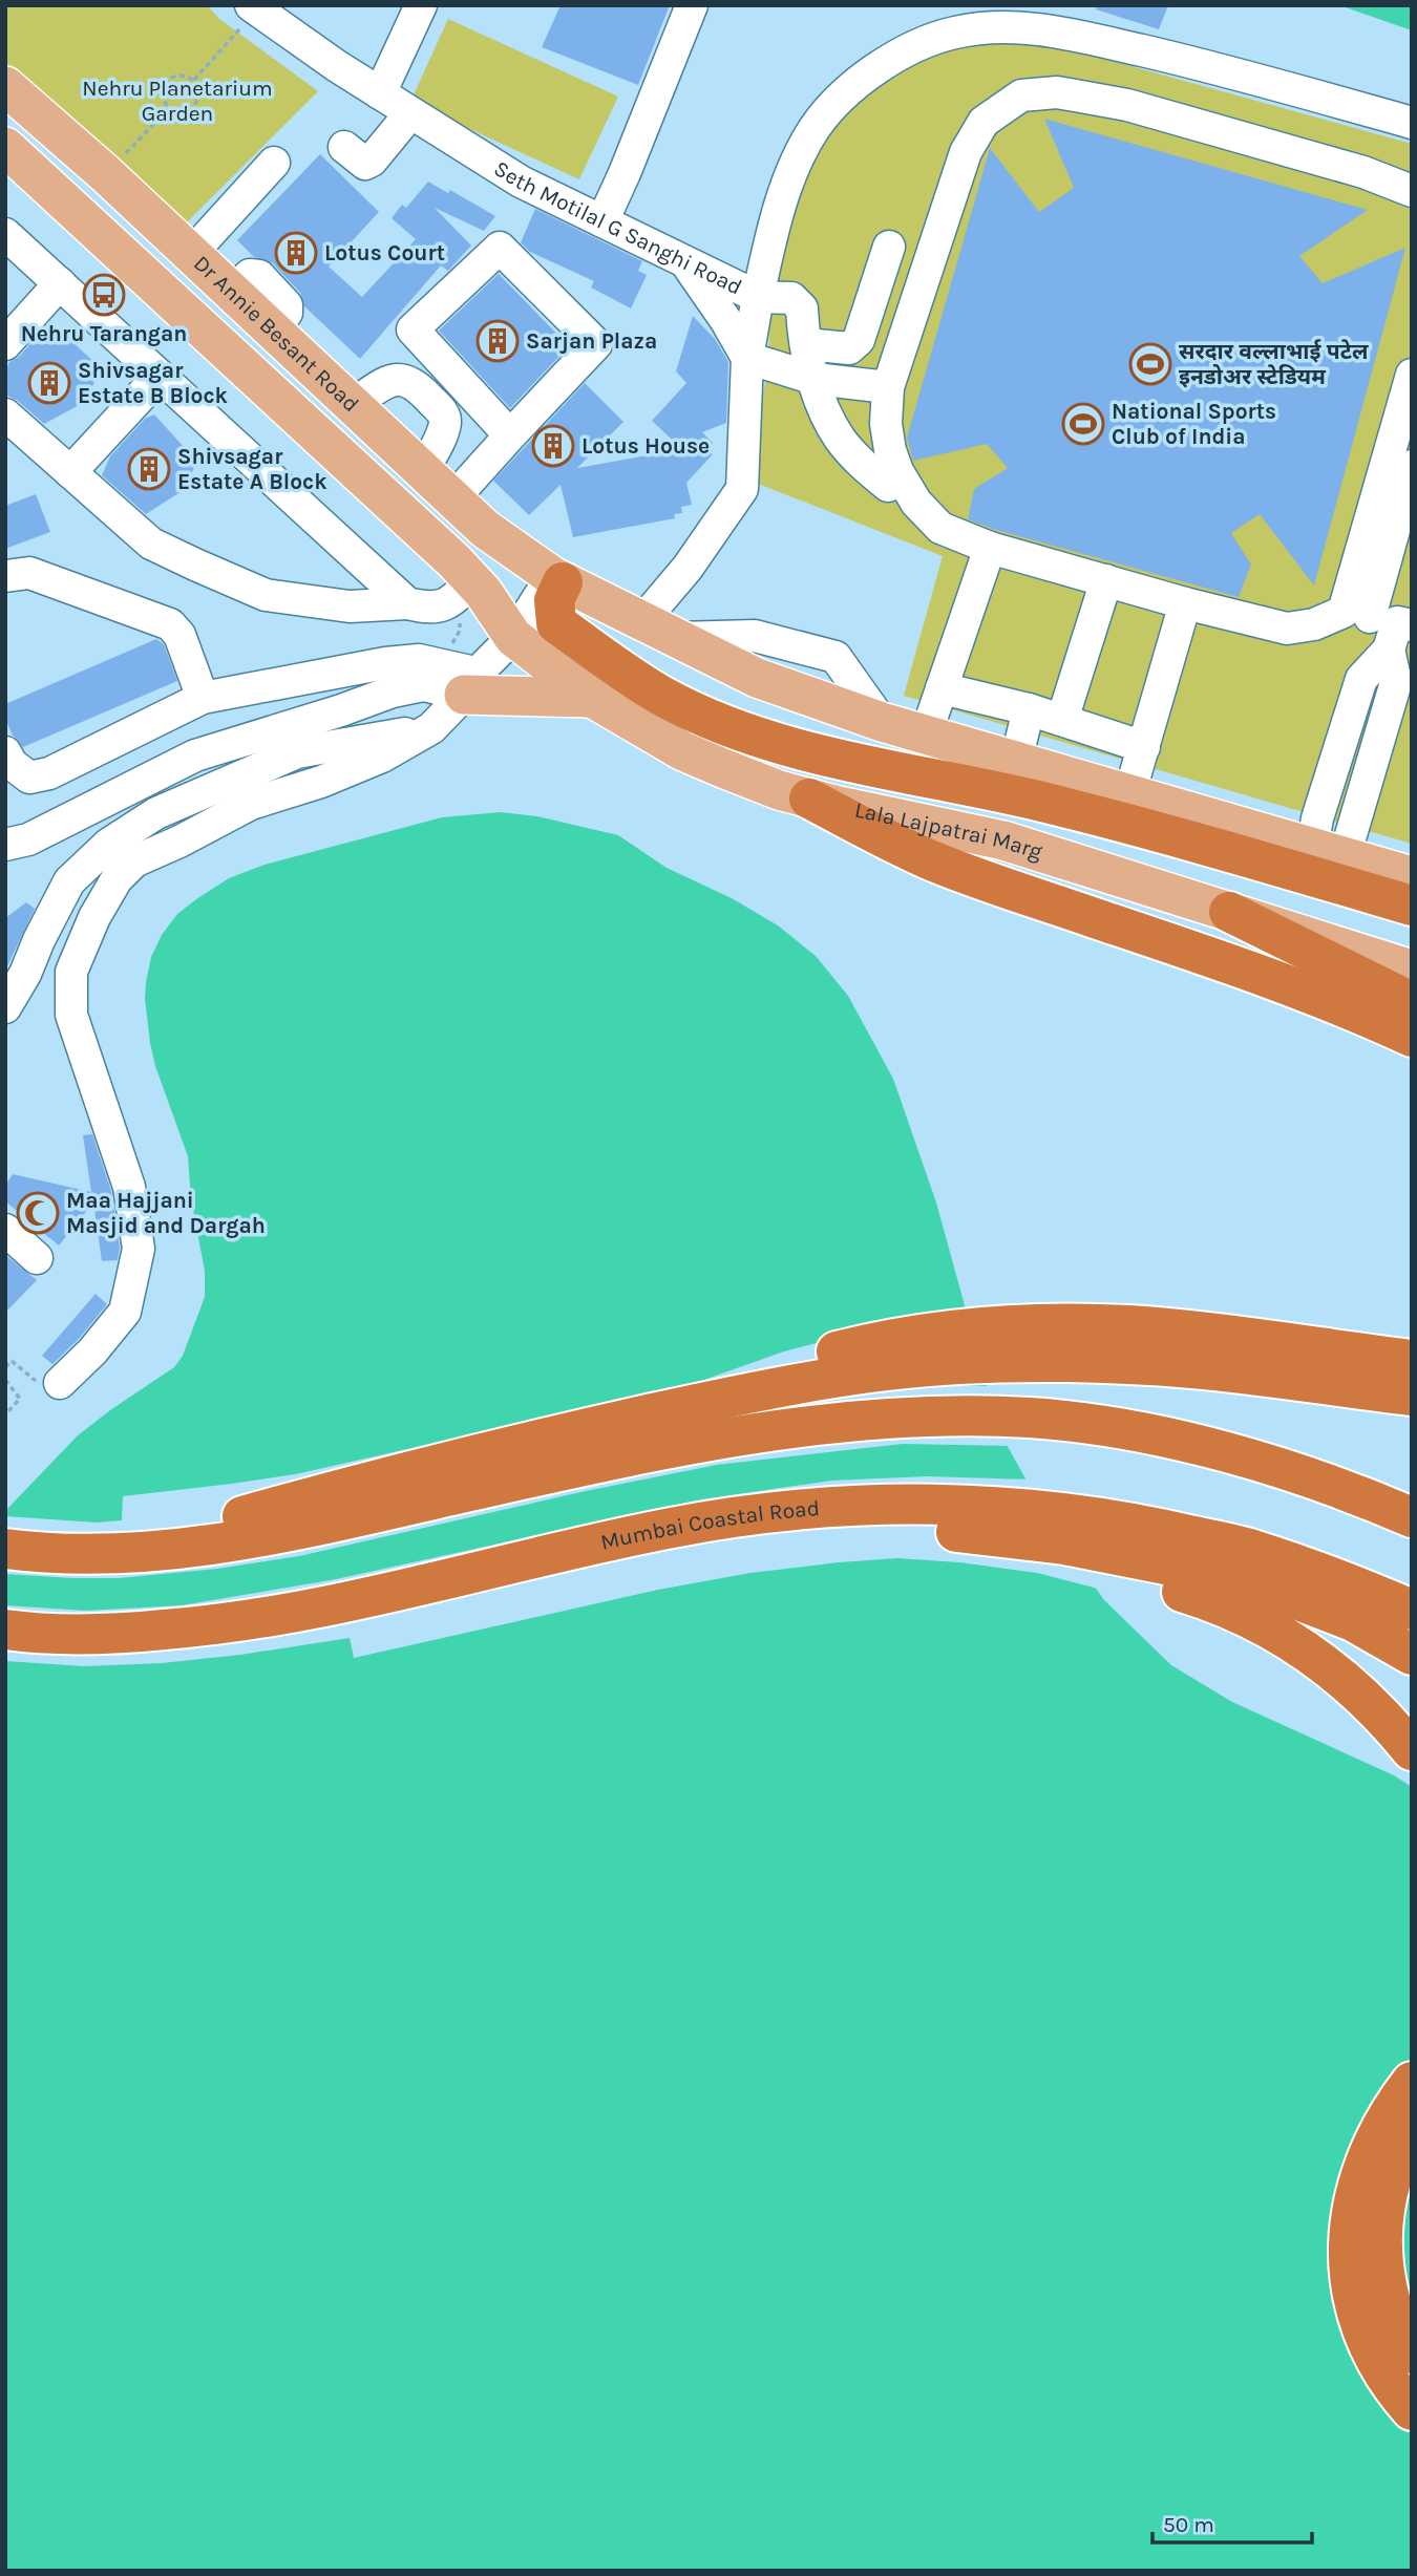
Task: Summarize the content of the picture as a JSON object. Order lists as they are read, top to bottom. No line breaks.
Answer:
{"streets":{"highway":["Mumbai Coastal Road"],"main road":["Dr Annie Besant Road","Lala Lajpatrai Marg"],"street":["Seth Motilal G Sanghi Road"]},"parks":["Nehru Planetarium Garden"],"places":{"building":["Lotus Court","Sarjan Plaza","Shivsagar Estate B Block","Lotus House","Shivsagar Estate A Block"],"bus stop":["Nehru Tarangan"],"sports":["सरदार वल्लाभाई पटेल इनडोअर स्टेडियम","National Sports Club of India"],"mosque":["Maa Hajjani Masjid and Dargah"]},"scale_bar":"50 m"}
